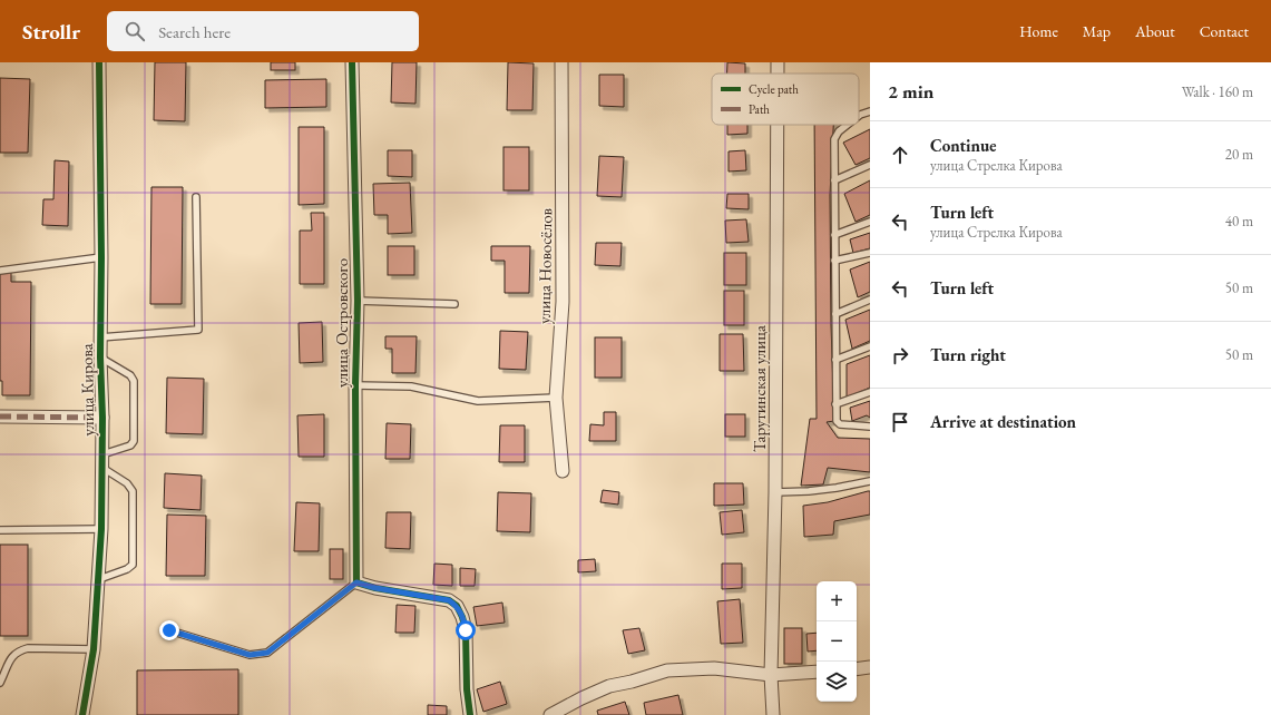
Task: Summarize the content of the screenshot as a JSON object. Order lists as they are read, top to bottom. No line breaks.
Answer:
{"streets":{"street":["улица Новосёлов","улица Островского","Тарутинская улица","улица Кирова"]},"legend":["Cycle path","Path"],"page":{"header":"Strollr","search":"Search here","nav":["Home","Map","About","Contact"],"heading":["2 min","Walk · 160 m"],"list":[["Continue","улица Стрелка Кирова","20 m"],["Turn left","улица Стрелка Кирова","40 m"],["Turn left","50 m"],["Turn right","50 m"],"Arrive at destination"],"map_buttons":["+","−"]}}
